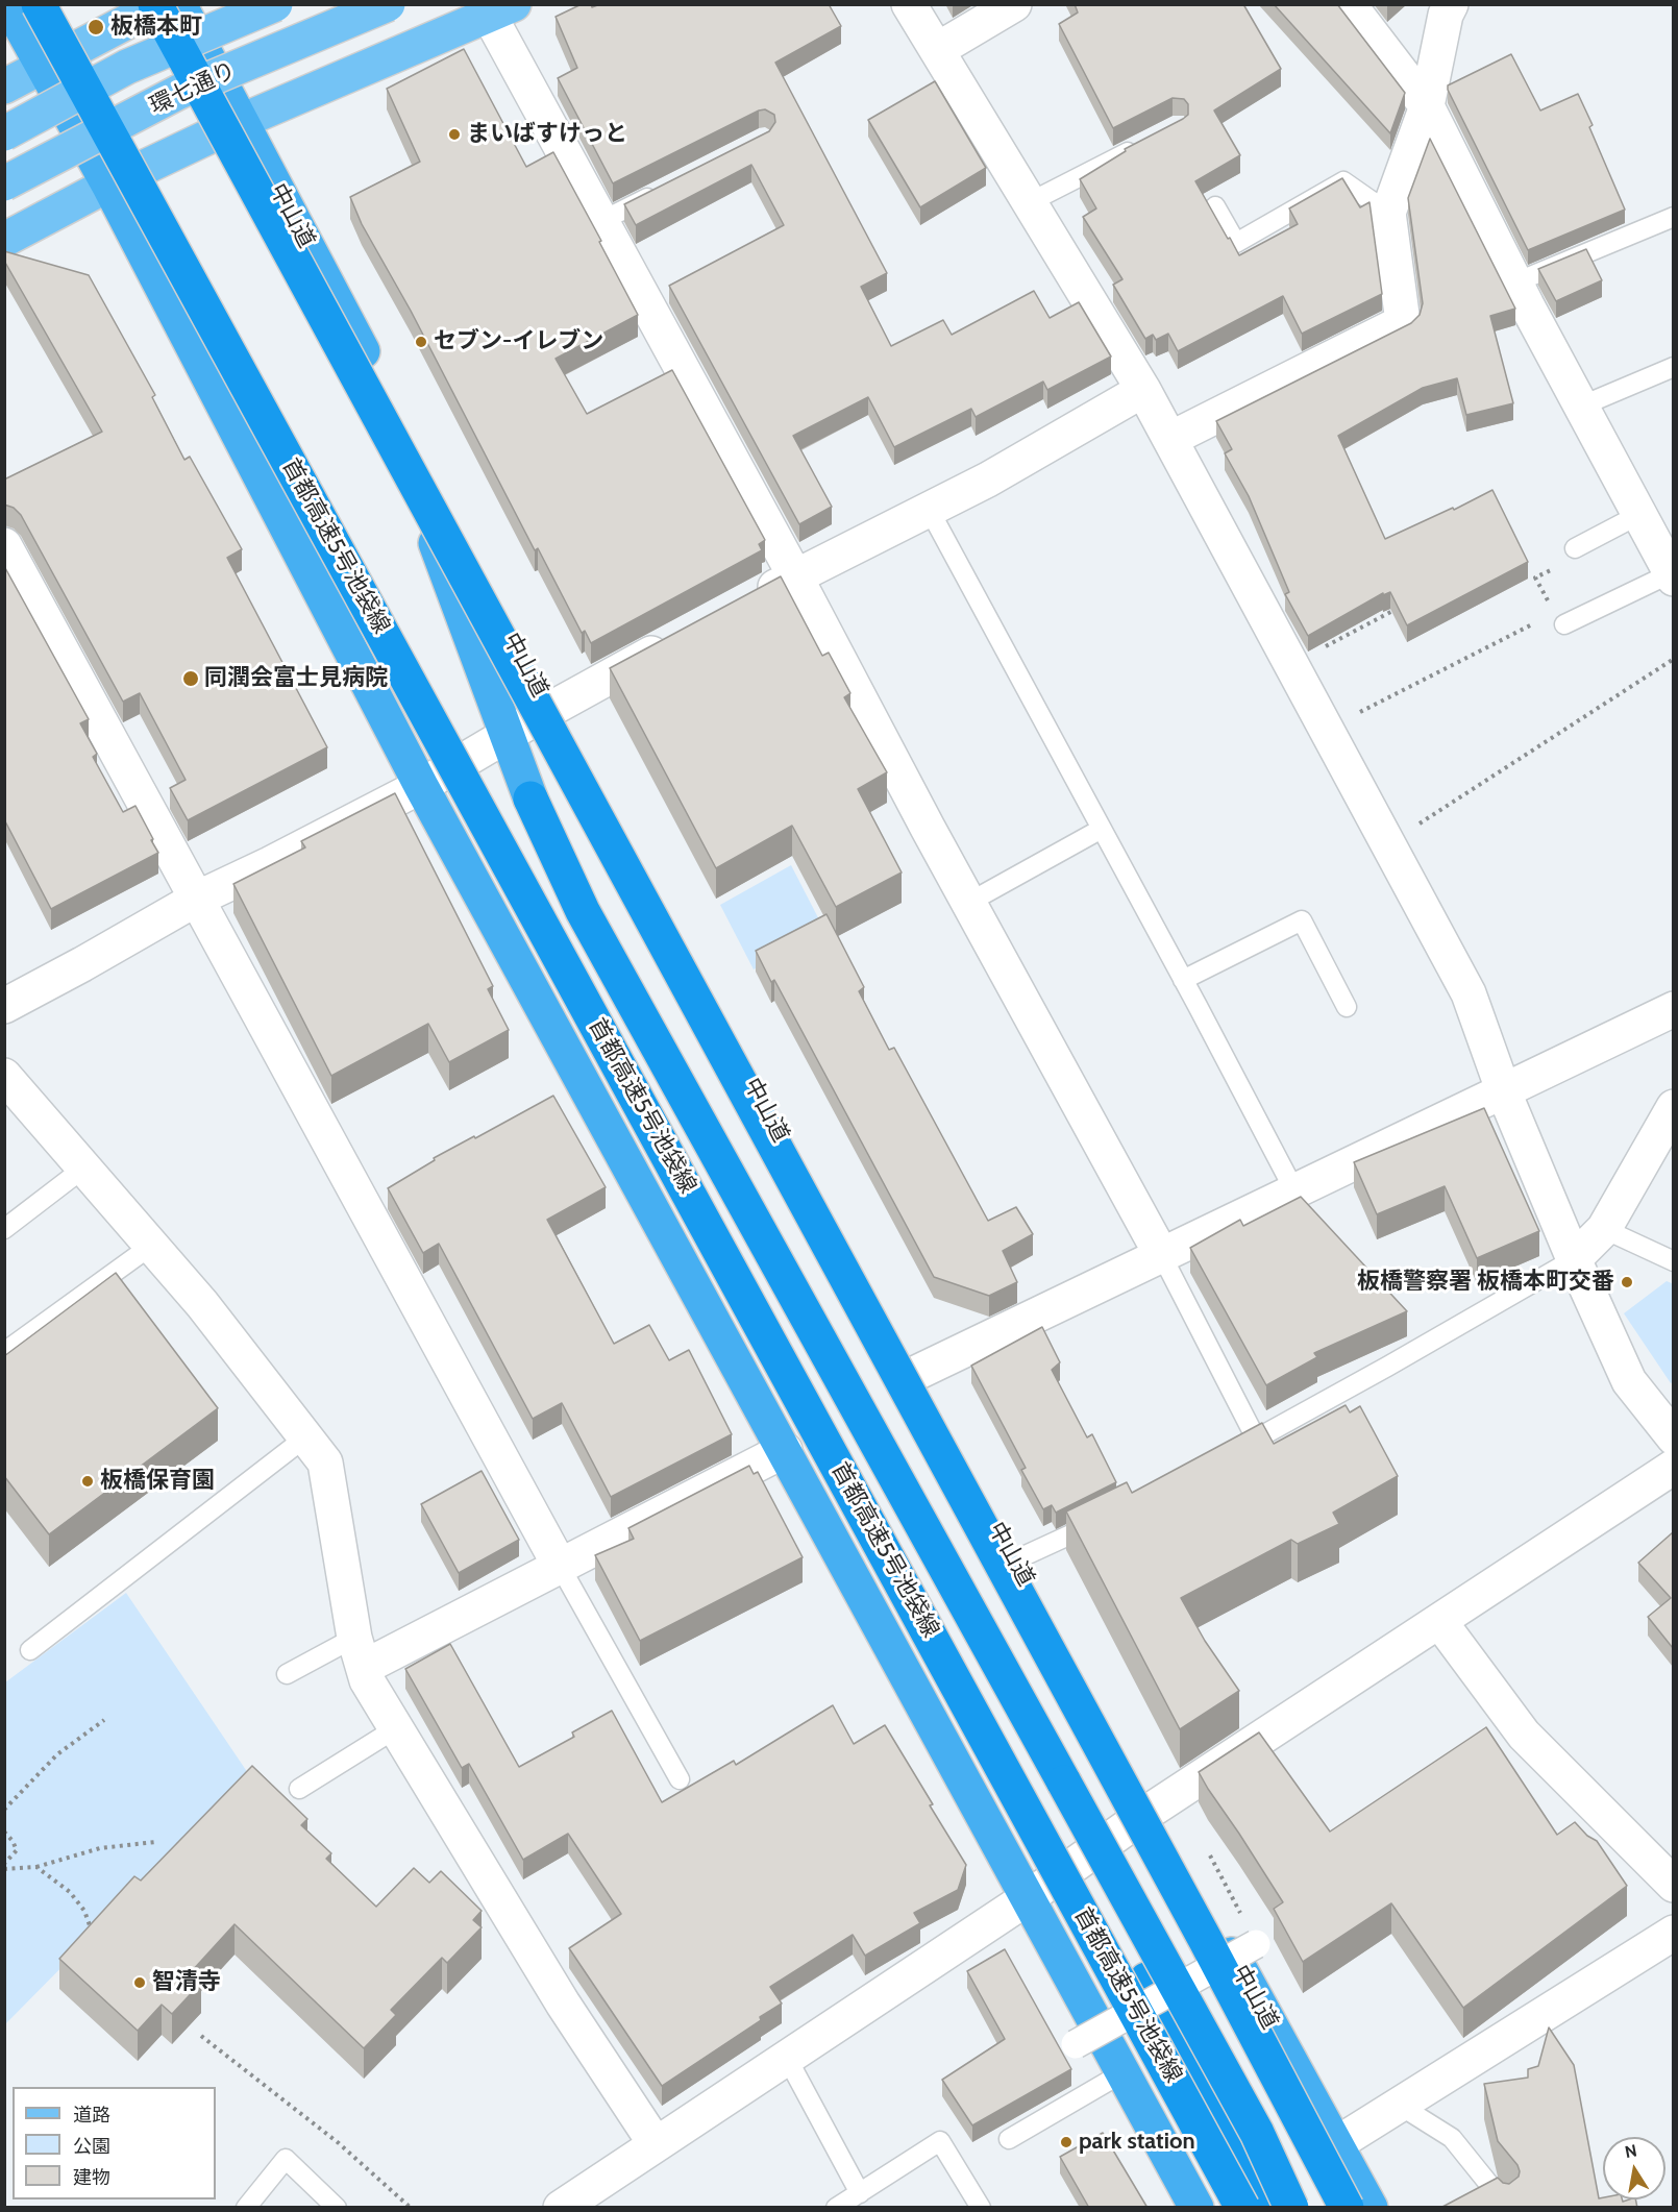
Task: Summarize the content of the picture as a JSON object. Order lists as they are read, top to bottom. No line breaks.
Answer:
{"streets":{"highway":["中山道","首都高速5号池袋線"],"main road":["環七通り"]},"places":["板橋本町","まいばすけっと","セブン-イレブン","同潤会富士見病院","板橋警察署 板橋本町交番","板橋保育園","智清寺","park station"],"legend":["道路","公園","建物"],"north":"top"}
